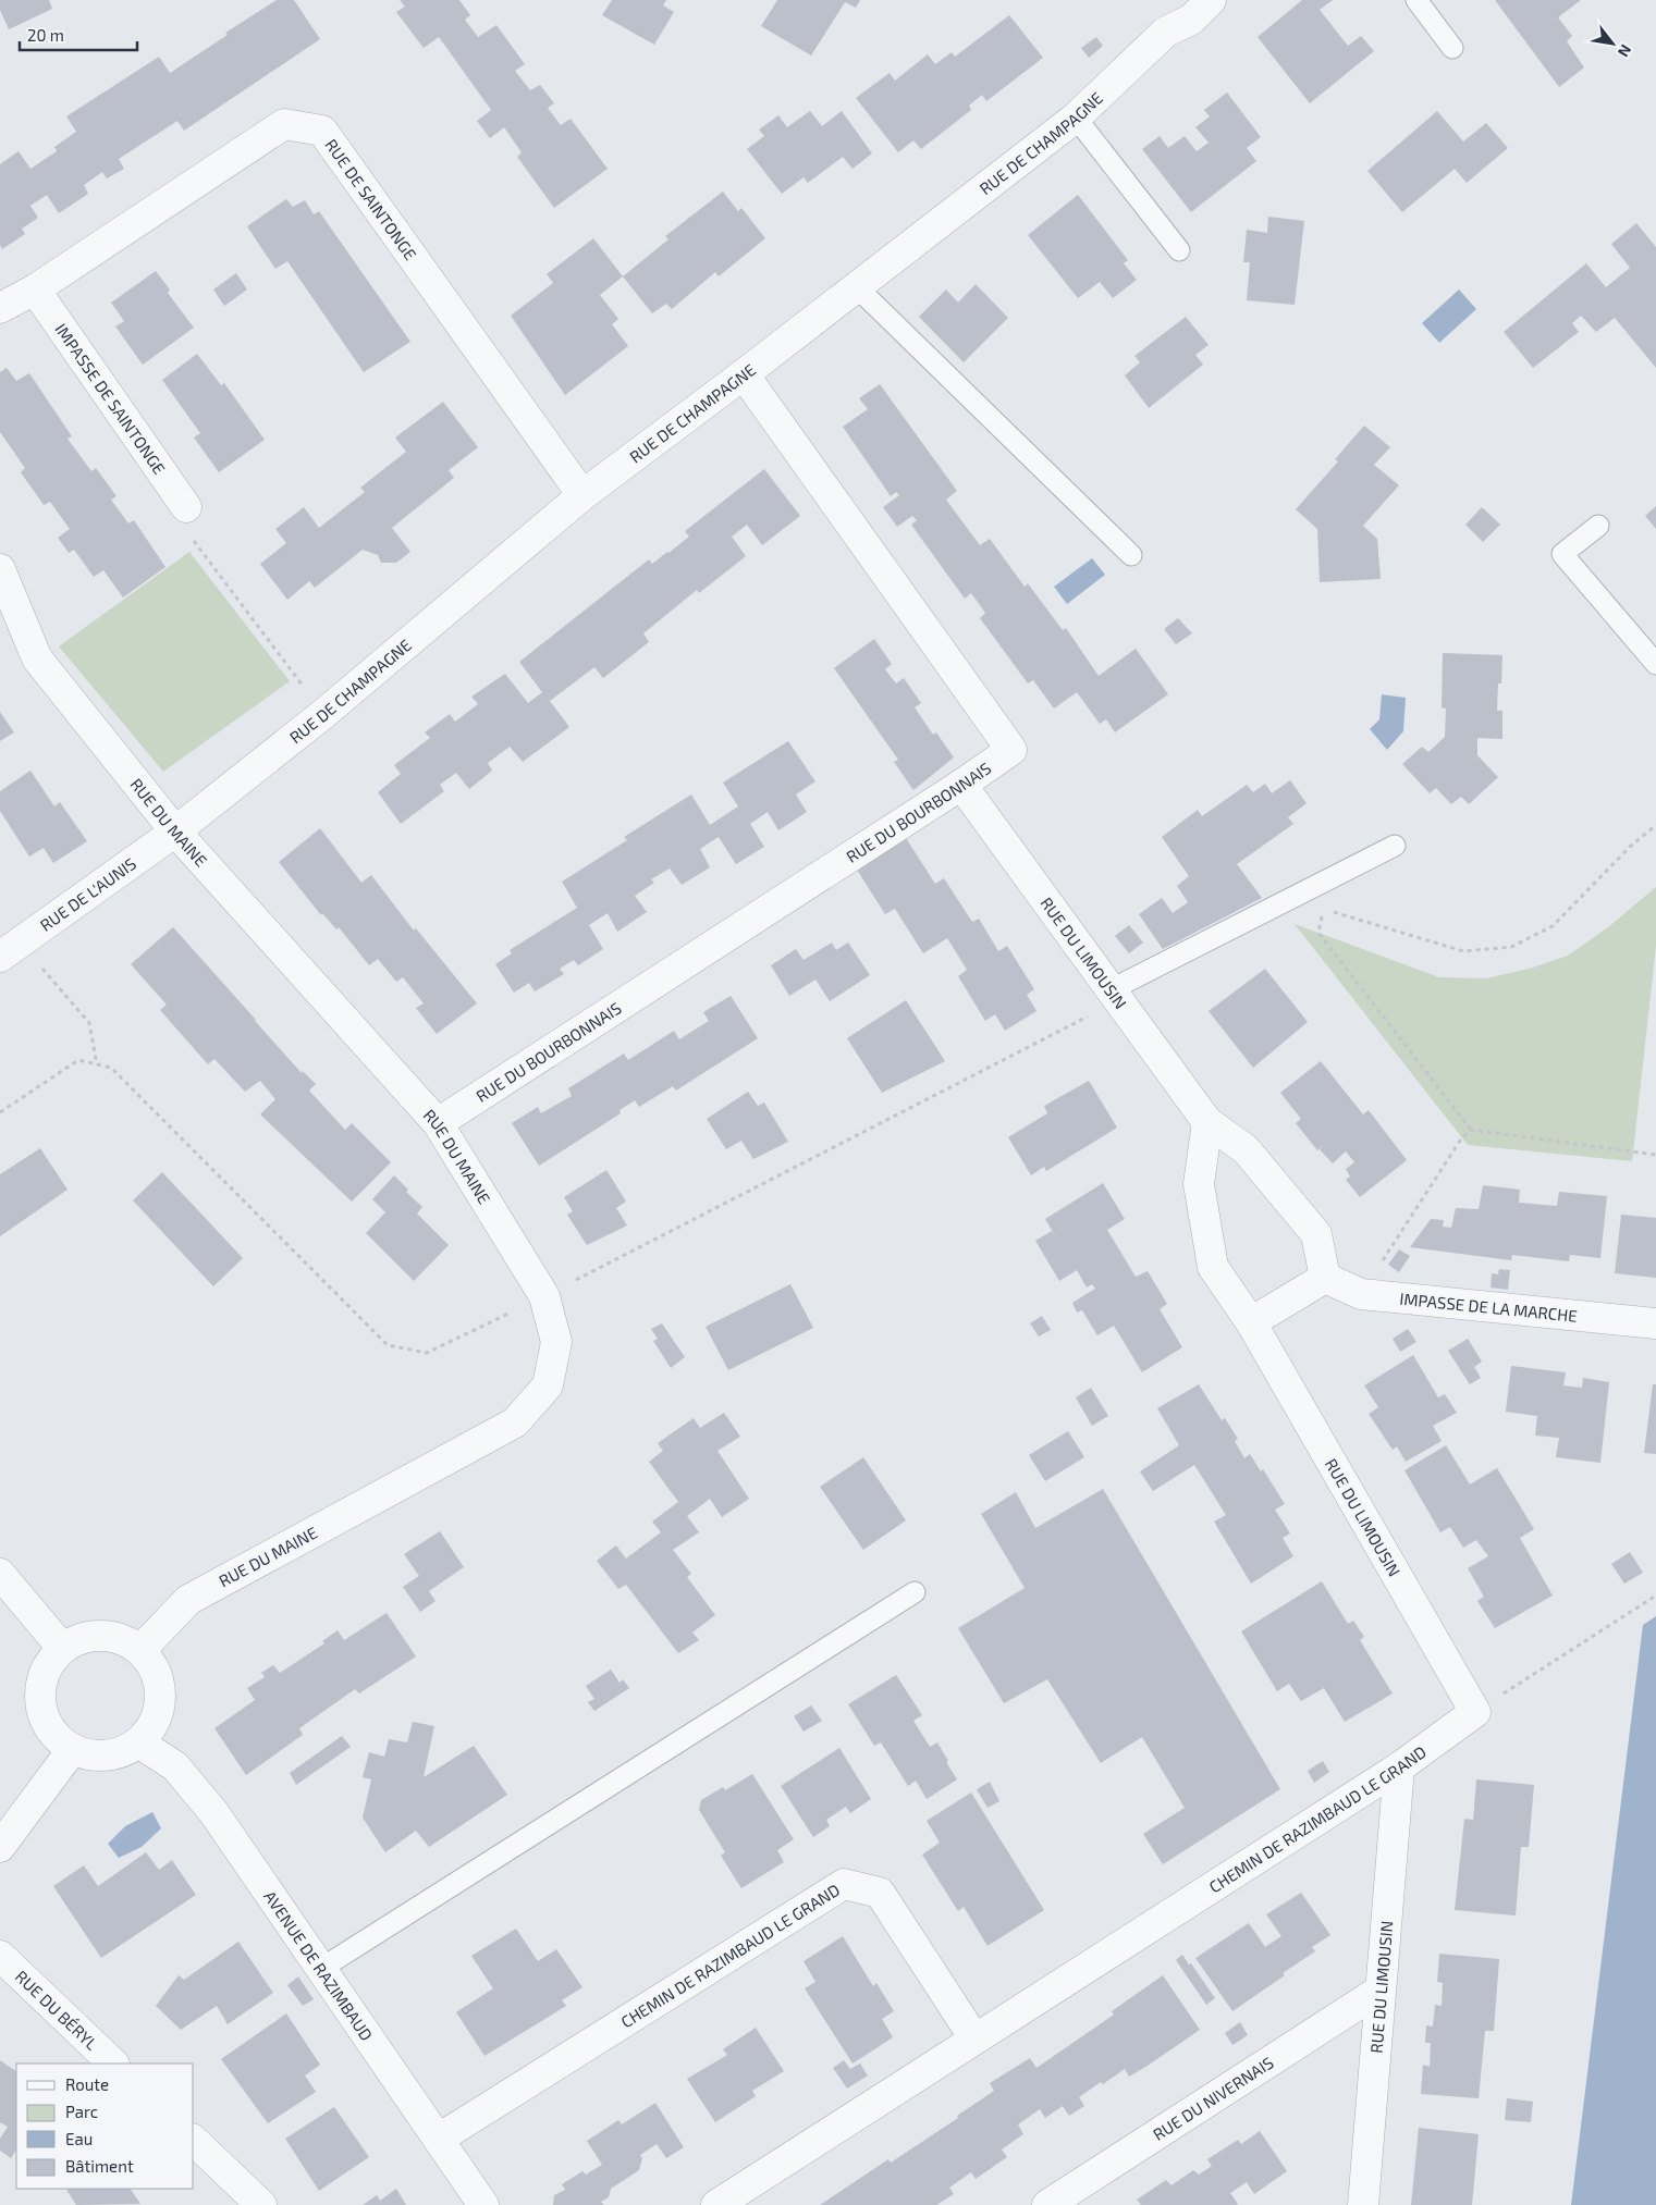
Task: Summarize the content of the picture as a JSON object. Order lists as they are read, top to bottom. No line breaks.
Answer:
{"streets":{"street":["RUE DE CHAMPAGNE","RUE DE SAINTONGE","IMPASSE DE SAINTONGE","RUE DU BOURBONNAIS","RUE DU MAINE","RUE DE L'AUNIS","RUE DU LIMOUSIN","IMPASSE DE LA MARCHE","CHEMIN DE RAZIMBAUD LE GRAND","AVENUE DE RAZIMBAUD","RUE DU BÉRYL","RUE DU NIVERNAIS"]},"crossings":[["RUE DE CHAMPAGNE","RUE DE SAINTONGE"],["RUE DE CHAMPAGNE","RUE DU BOURBONNAIS"],["RUE DE CHAMPAGNE","RUE DU MAINE"],["RUE DE CHAMPAGNE","RUE DE L'AUNIS"],["RUE DE SAINTONGE","IMPASSE DE SAINTONGE"],["RUE DU BOURBONNAIS","RUE DU MAINE"],["RUE DU BOURBONNAIS","RUE DU LIMOUSIN"],["RUE DU MAINE","RUE DE L'AUNIS"],["RUE DU MAINE","AVENUE DE RAZIMBAUD"],["RUE DU LIMOUSIN","IMPASSE DE LA MARCHE"],["RUE DU LIMOUSIN","CHEMIN DE RAZIMBAUD LE GRAND"],["RUE DU LIMOUSIN","RUE DU NIVERNAIS"],["CHEMIN DE RAZIMBAUD LE GRAND","AVENUE DE RAZIMBAUD"]],"legend":["Route","Parc","Eau","Bâtiment"],"scale_bar":"20 m","north":"bottom right"}
